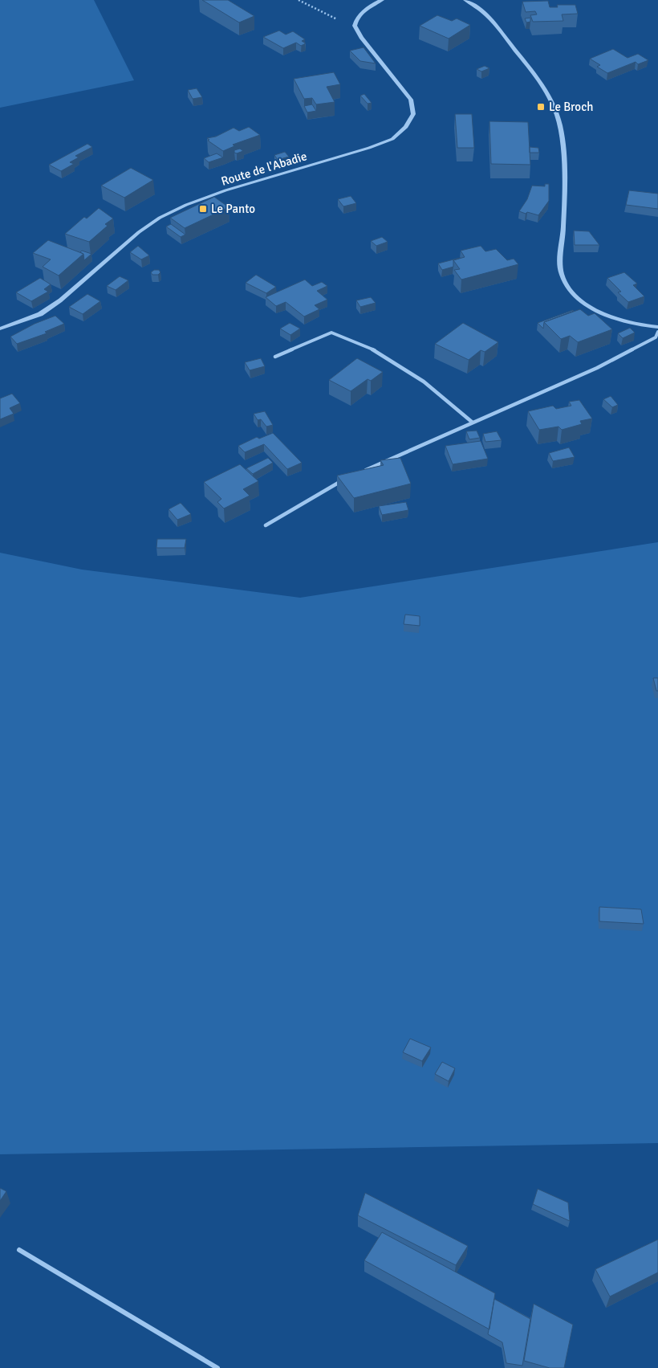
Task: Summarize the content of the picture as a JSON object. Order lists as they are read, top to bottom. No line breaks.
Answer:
{"streets":{"street":["Route de l'Abadie"]},"places":{"transit":["Le Broch","Le Panto"]}}
